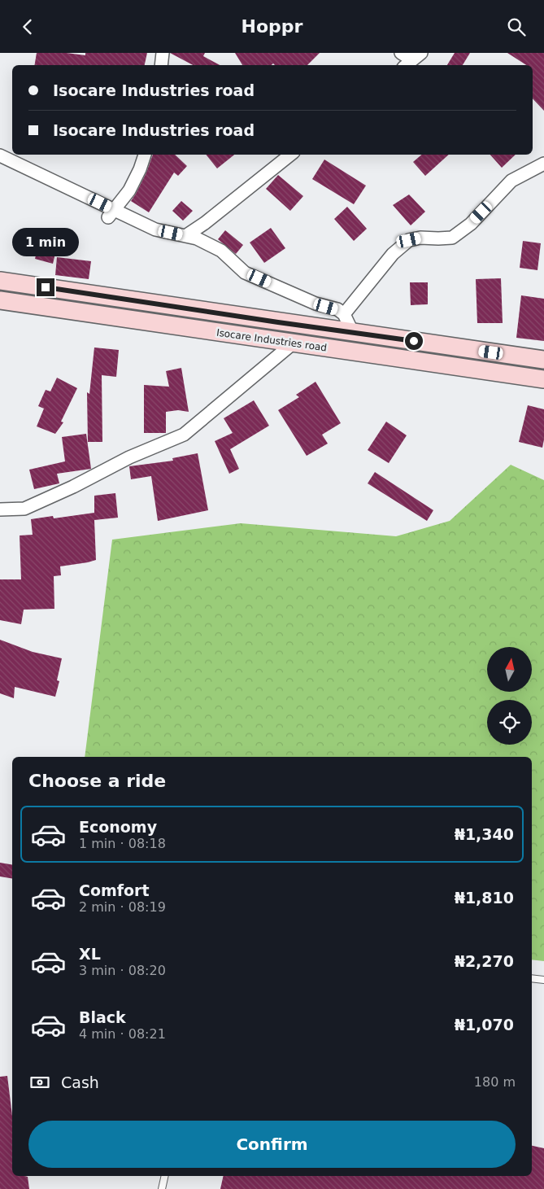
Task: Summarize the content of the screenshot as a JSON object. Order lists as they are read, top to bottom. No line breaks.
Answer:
{"streets":{"street":["Isocare Industries road"]},"north":"top","page":{"header":"Hoppr","banner":["Isocare Industries road","Isocare Industries road"],"bubble":"1 min","heading":"Choose a ride","list":[{"name":"Economy","note":"1 min · 08:18","value":"₦1,340"},{"name":"Comfort","note":"2 min · 08:19","value":"₦1,810"},{"name":"XL","note":"3 min · 08:20","value":"₦2,270"},{"name":"Black","note":"4 min · 08:21","value":"₦1,070"}],"pay":["Cash","180 m"],"buttons":"Confirm"}}
